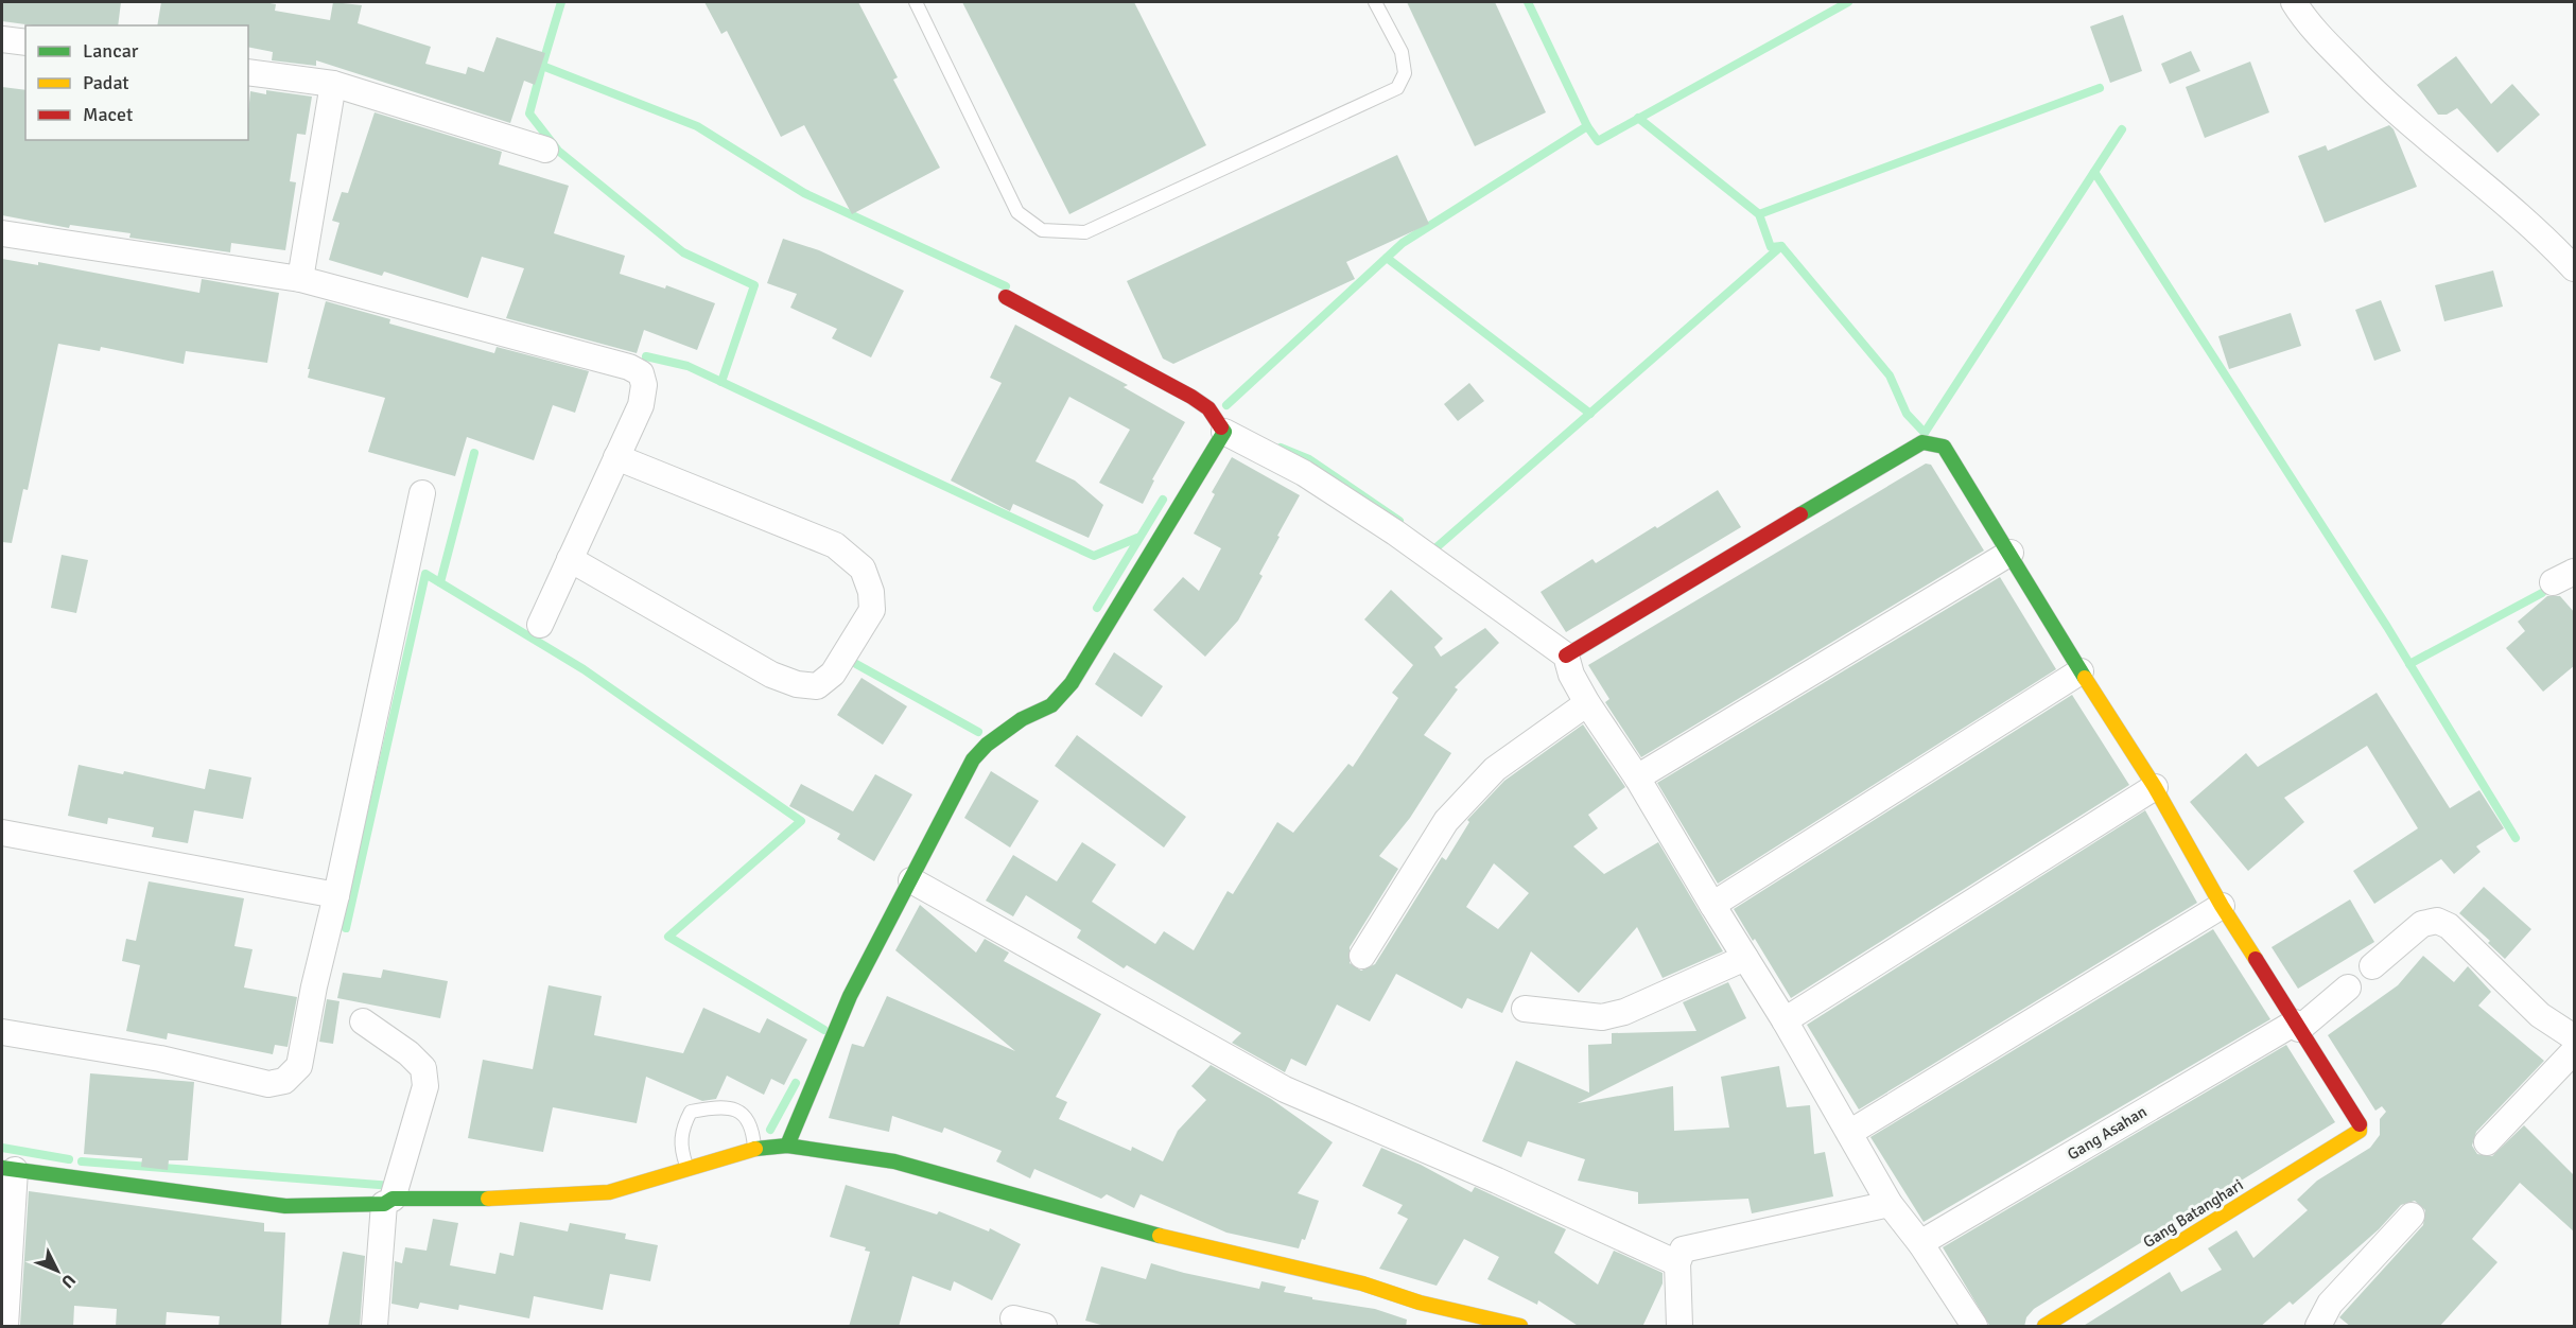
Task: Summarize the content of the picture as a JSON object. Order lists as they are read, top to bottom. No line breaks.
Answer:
{"streets":{"street":["Gang Asahan","Gang Batanghari"]},"crossings":[["Gang Asahan","Gang Batanghari"]],"legend":["Lancar","Padat","Macet"],"north":"bottom right"}
